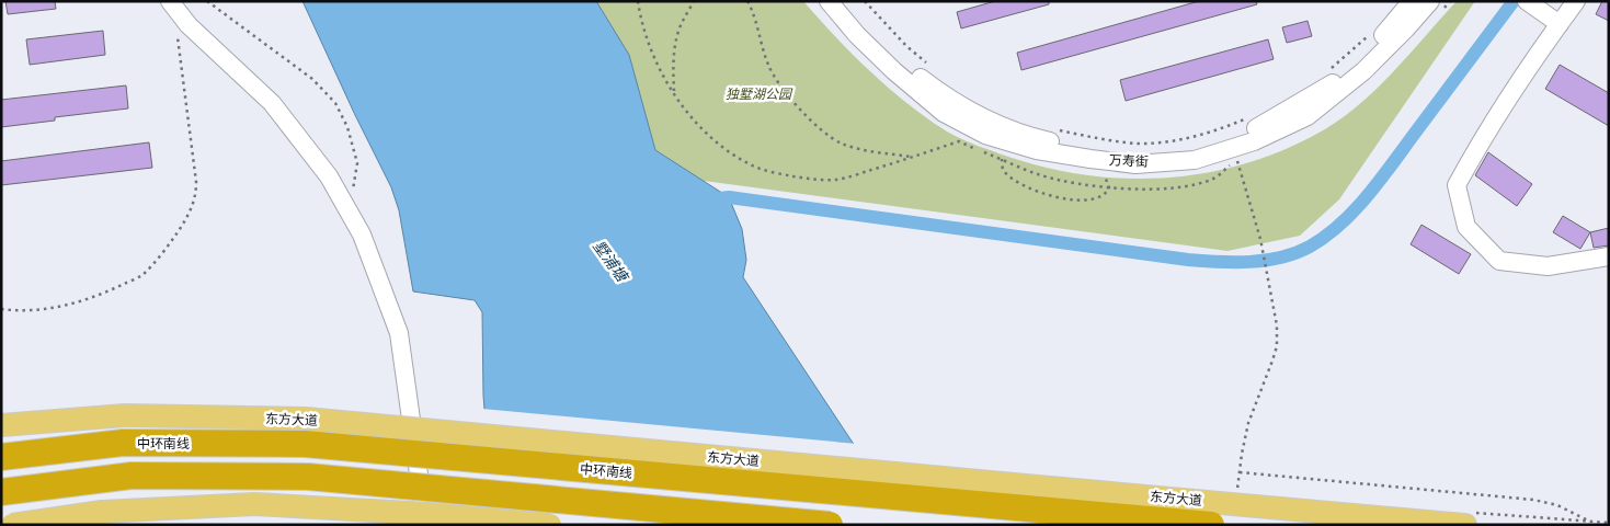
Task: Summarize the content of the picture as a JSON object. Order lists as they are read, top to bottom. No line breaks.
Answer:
{"streets":{"highway":["中环南线"],"main road":["东方大道"],"street":["万寿街"]},"water":["墅浦塘"],"parks":["独墅湖公园"]}
